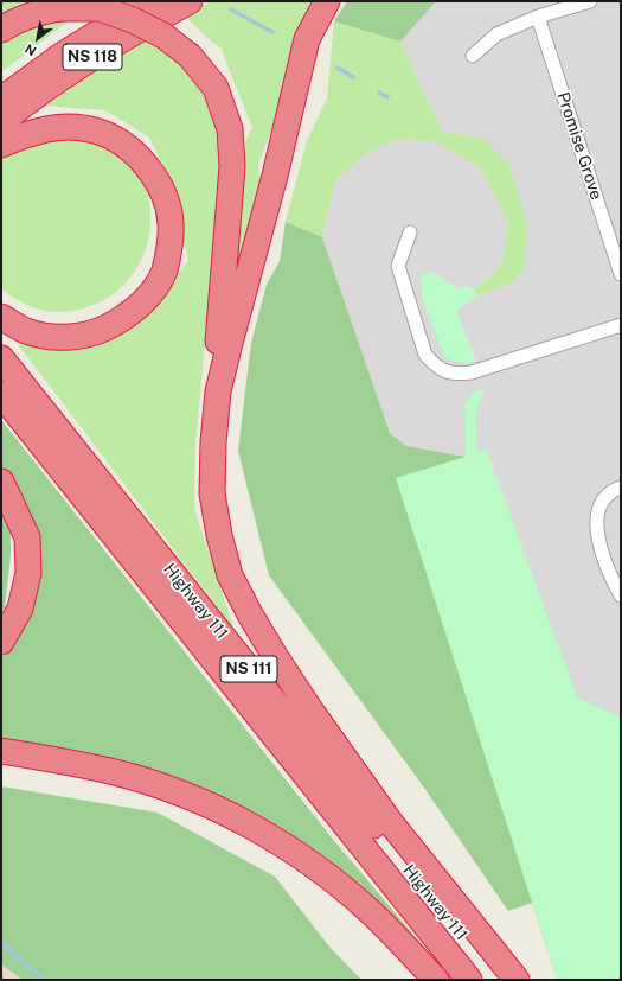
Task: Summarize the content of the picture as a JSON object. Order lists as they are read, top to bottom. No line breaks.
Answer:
{"streets":{"highway":["NS 118","Highway 111","NS 111"],"street":["Promise Grove"]},"north":"bottom left"}
